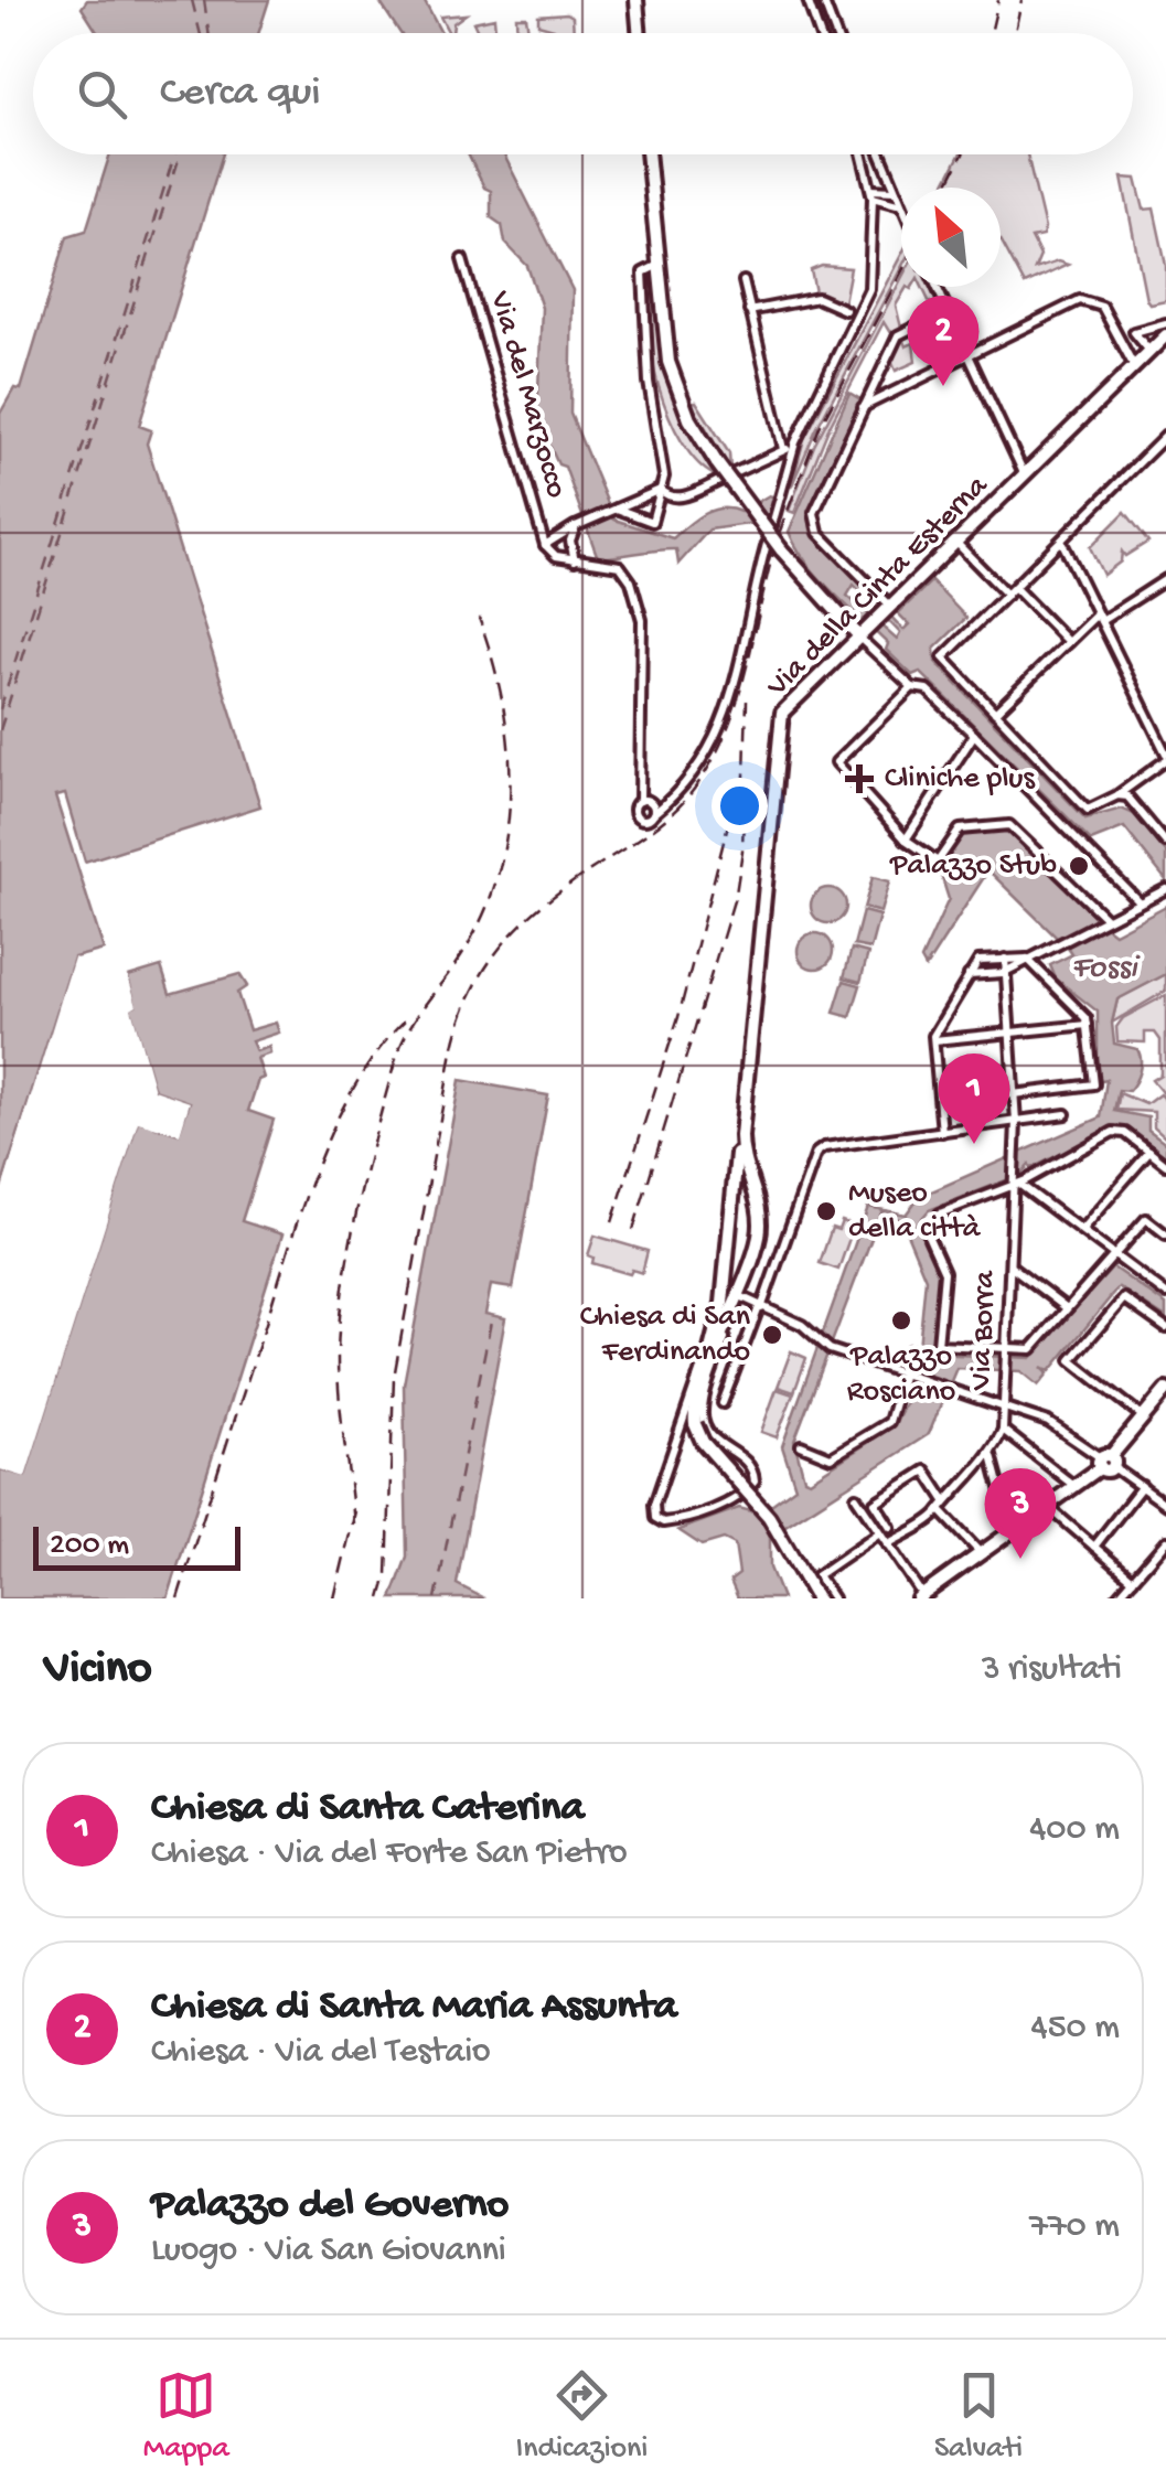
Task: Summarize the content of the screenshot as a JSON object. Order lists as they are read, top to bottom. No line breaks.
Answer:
{"streets":{"main road":["Via della Cinta Esterna"],"street":["Via del Marzocco","Via Borra"]},"water":["Fossi"],"places":{"health":["Cliniche plus"],"other":["Palazzo Stub","Museo della città","Palazzo Rosciano","Chiesa di San Ferdinando"]},"scale_bar":"200 m","north":"top left","page":{"search":"Cerca qui","pins":["2","1","3"],"scale":"200 m","heading":["Vicino","3 risultati"],"list":[{"mark":"1","name":"Chiesa di Santa Caterina","note":"Chiesa · Via del Forte San Pietro","value":"400 m"},{"mark":"2","name":"Chiesa di Santa Maria Assunta","note":"Chiesa · Via del Testaio","value":"450 m"},{"mark":"3","name":"Palazzo del Governo","note":"Luogo · Via San Giovanni","value":"770 m"}],"nav":["Mappa","Indicazioni","Salvati"]}}
